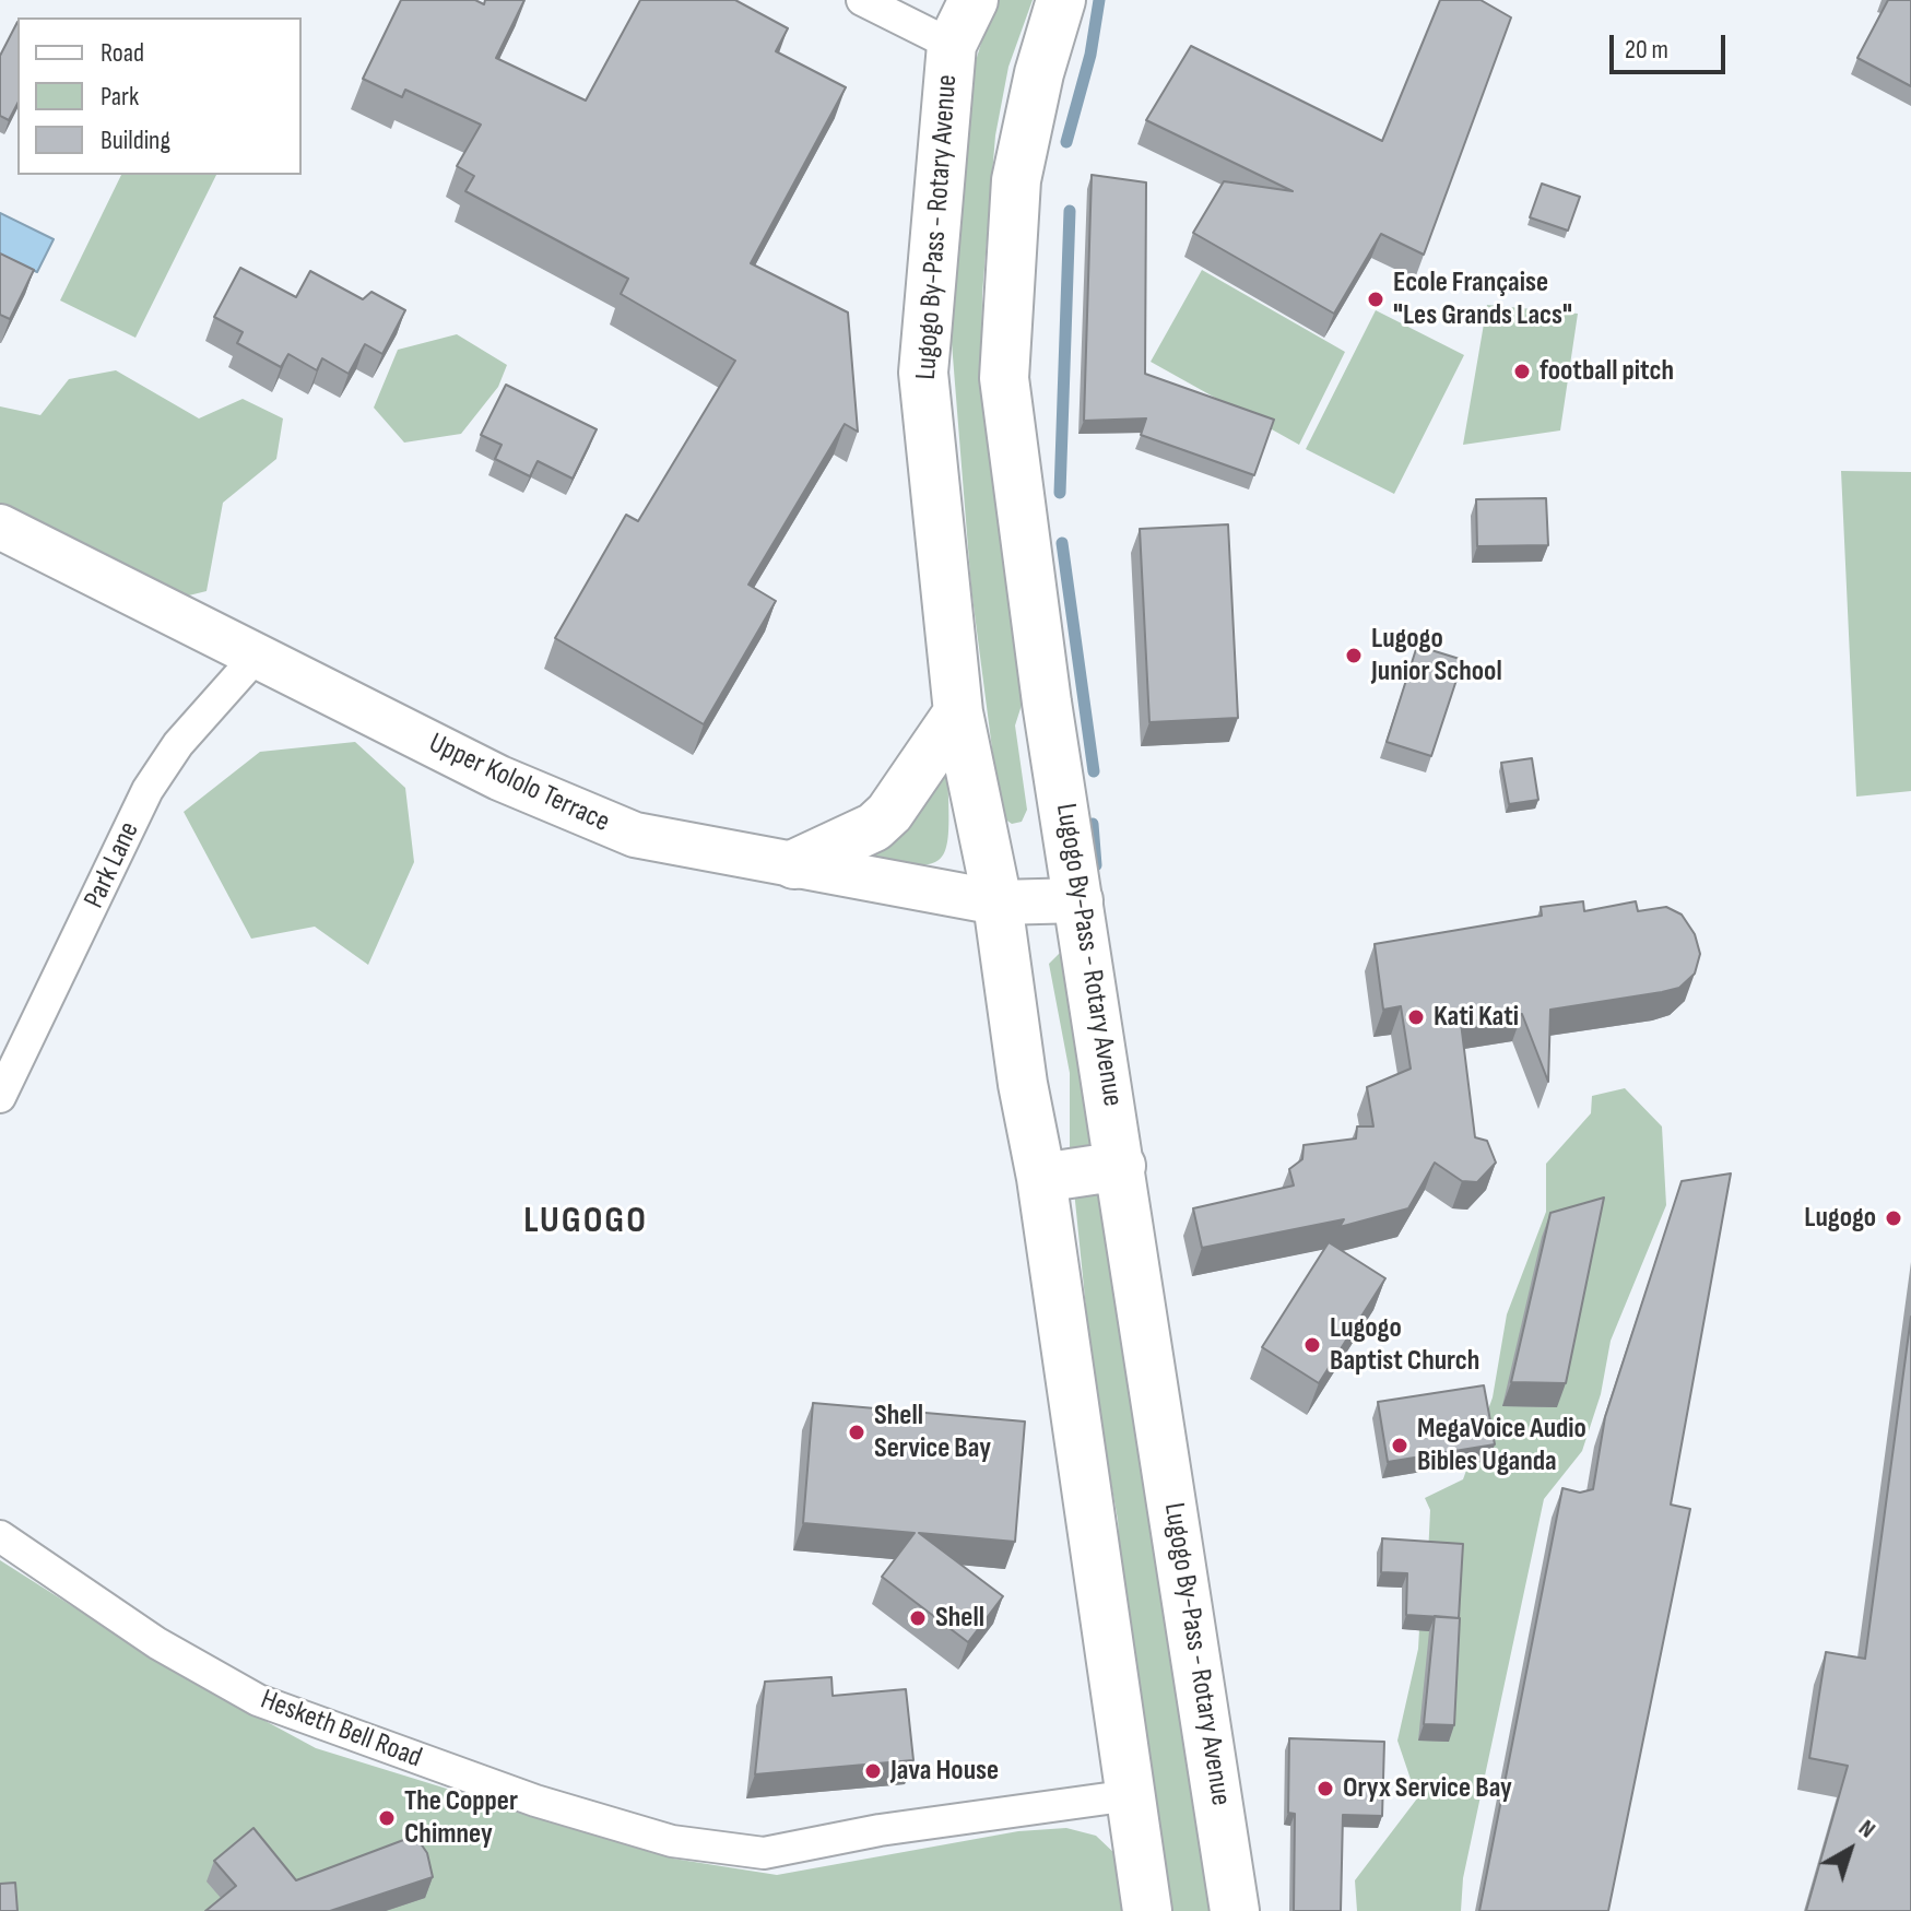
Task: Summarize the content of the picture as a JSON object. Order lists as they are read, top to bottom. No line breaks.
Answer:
{"streets":{"main road":["Lugogo By-Pass - Rotary Avenue","Upper Kololo Terrace"],"street":["Park Lane","Hesketh Bell Road"]},"crossings":[["Lugogo By-Pass - Rotary Avenue","Upper Kololo Terrace"],["Lugogo By-Pass - Rotary Avenue","Hesketh Bell Road"],["Upper Kololo Terrace","Park Lane"]],"districts":["LUGOGO"],"places":["Ecole Française \"Les Grands Lacs\"","football pitch","Lugogo Junior School","Kati Kati","Lugogo","Lugogo Baptist Church","Shell Service Bay","MegaVoice Audio Bibles Uganda","Shell","Java House","Oryx Service Bay","The Copper Chimney"],"legend":["Road","Park","Building"],"scale_bar":"20 m","north":"top right"}
